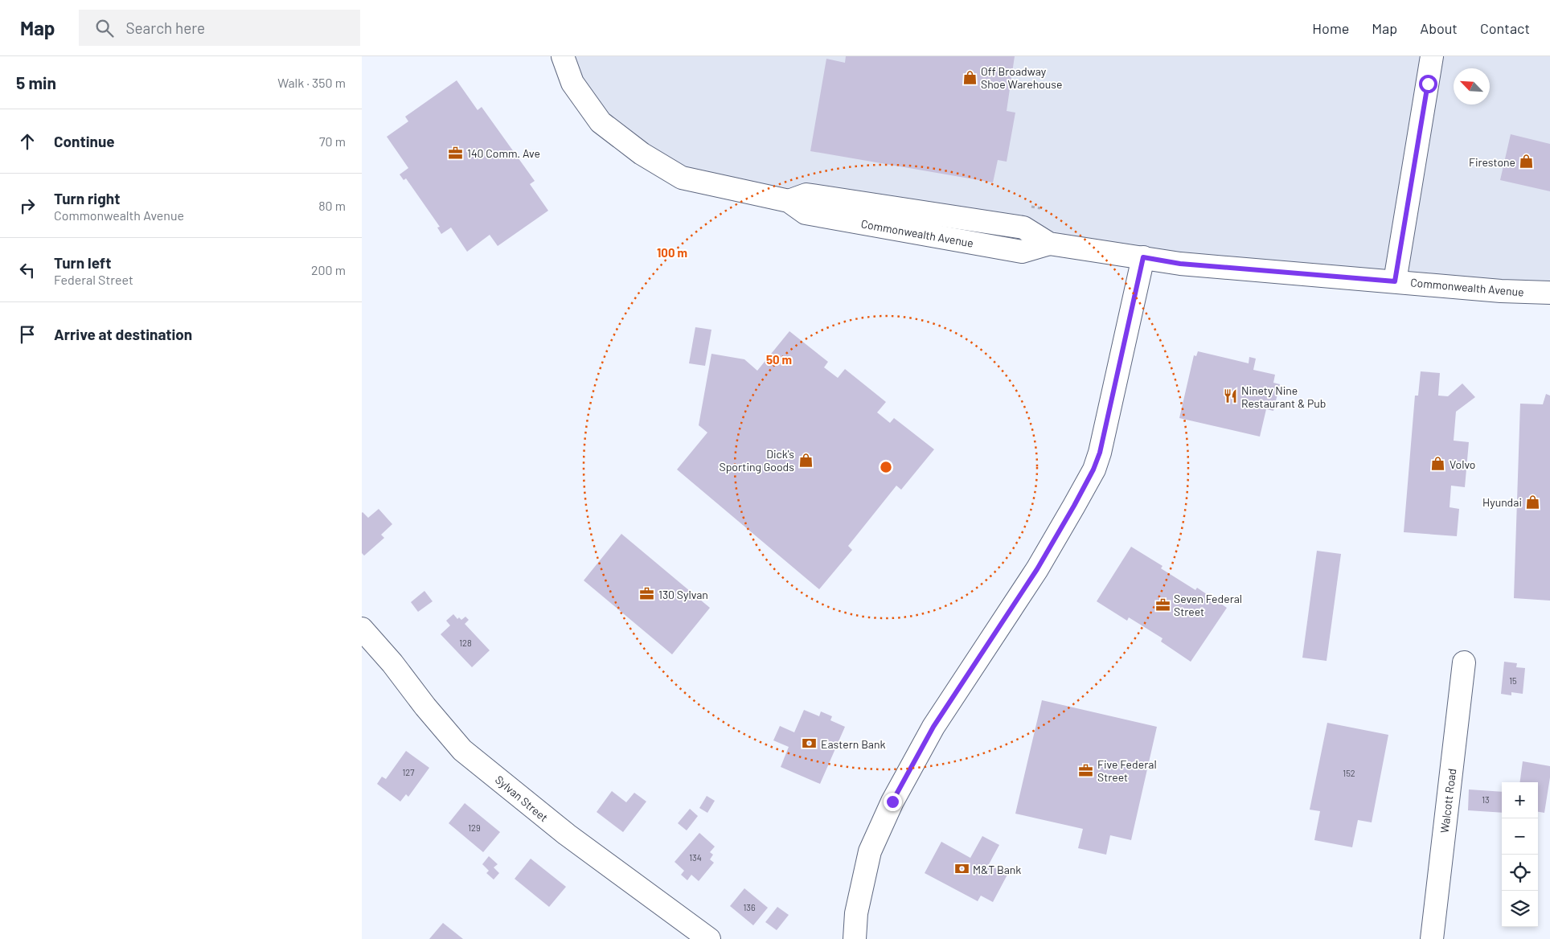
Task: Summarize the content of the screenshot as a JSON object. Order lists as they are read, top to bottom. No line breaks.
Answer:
{"streets":{"street":["Commonwealth Avenue","Sylvan Street","Walcott Road"]},"places":{"shop":["Off Broadway Shoe Warehouse","Firestone","Dick's Sporting Goods","Volvo","Hyundai"],"office":["140 Comm. Ave","130 Sylvan","Seven Federal Street","Five Federal Street"],"restaurant":["Ninety Nine Restaurant & Pub"],"bank":["Eastern Bank","M&T Bank"]},"house_numbers":["128","15","127","152","13","129","134","136"],"north":"top left","page":{"header":"Map","search":"Search here","nav":["Home","Map","About","Contact"],"heading":["5 min","Walk · 350 m"],"list":[["Continue","70 m"],["Turn right","Commonwealth Avenue","80 m"],["Turn left","Federal Street","200 m"],"Arrive at destination"],"map_buttons":["+","−"]},"rings":["100 m","50 m"]}
